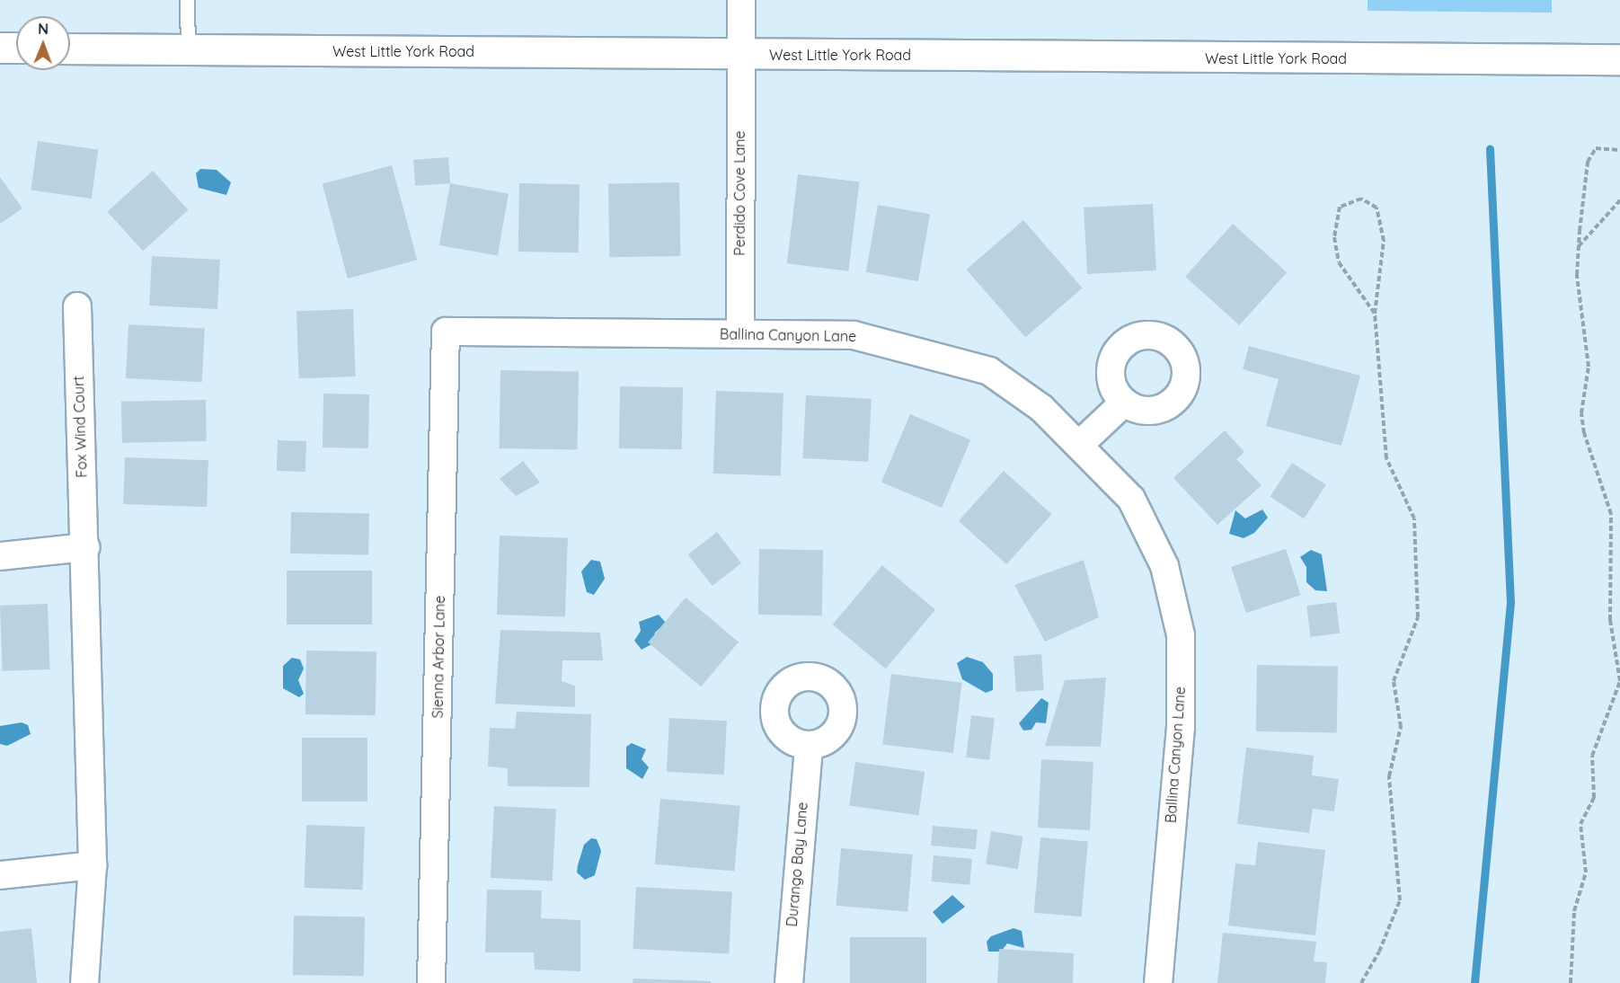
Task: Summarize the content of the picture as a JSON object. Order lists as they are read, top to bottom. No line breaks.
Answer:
{"streets":{"main road":["West Little York Road"],"street":["Perdido Cove Lane","Ballina Canyon Lane","Fox Wind Court","Sienna Arbor Lane","Durango Bay Lane"]},"crossings":[["West Little York Road","Perdido Cove Lane"],["Perdido Cove Lane","Ballina Canyon Lane"],["Ballina Canyon Lane","Sienna Arbor Lane"]],"north":"top"}
